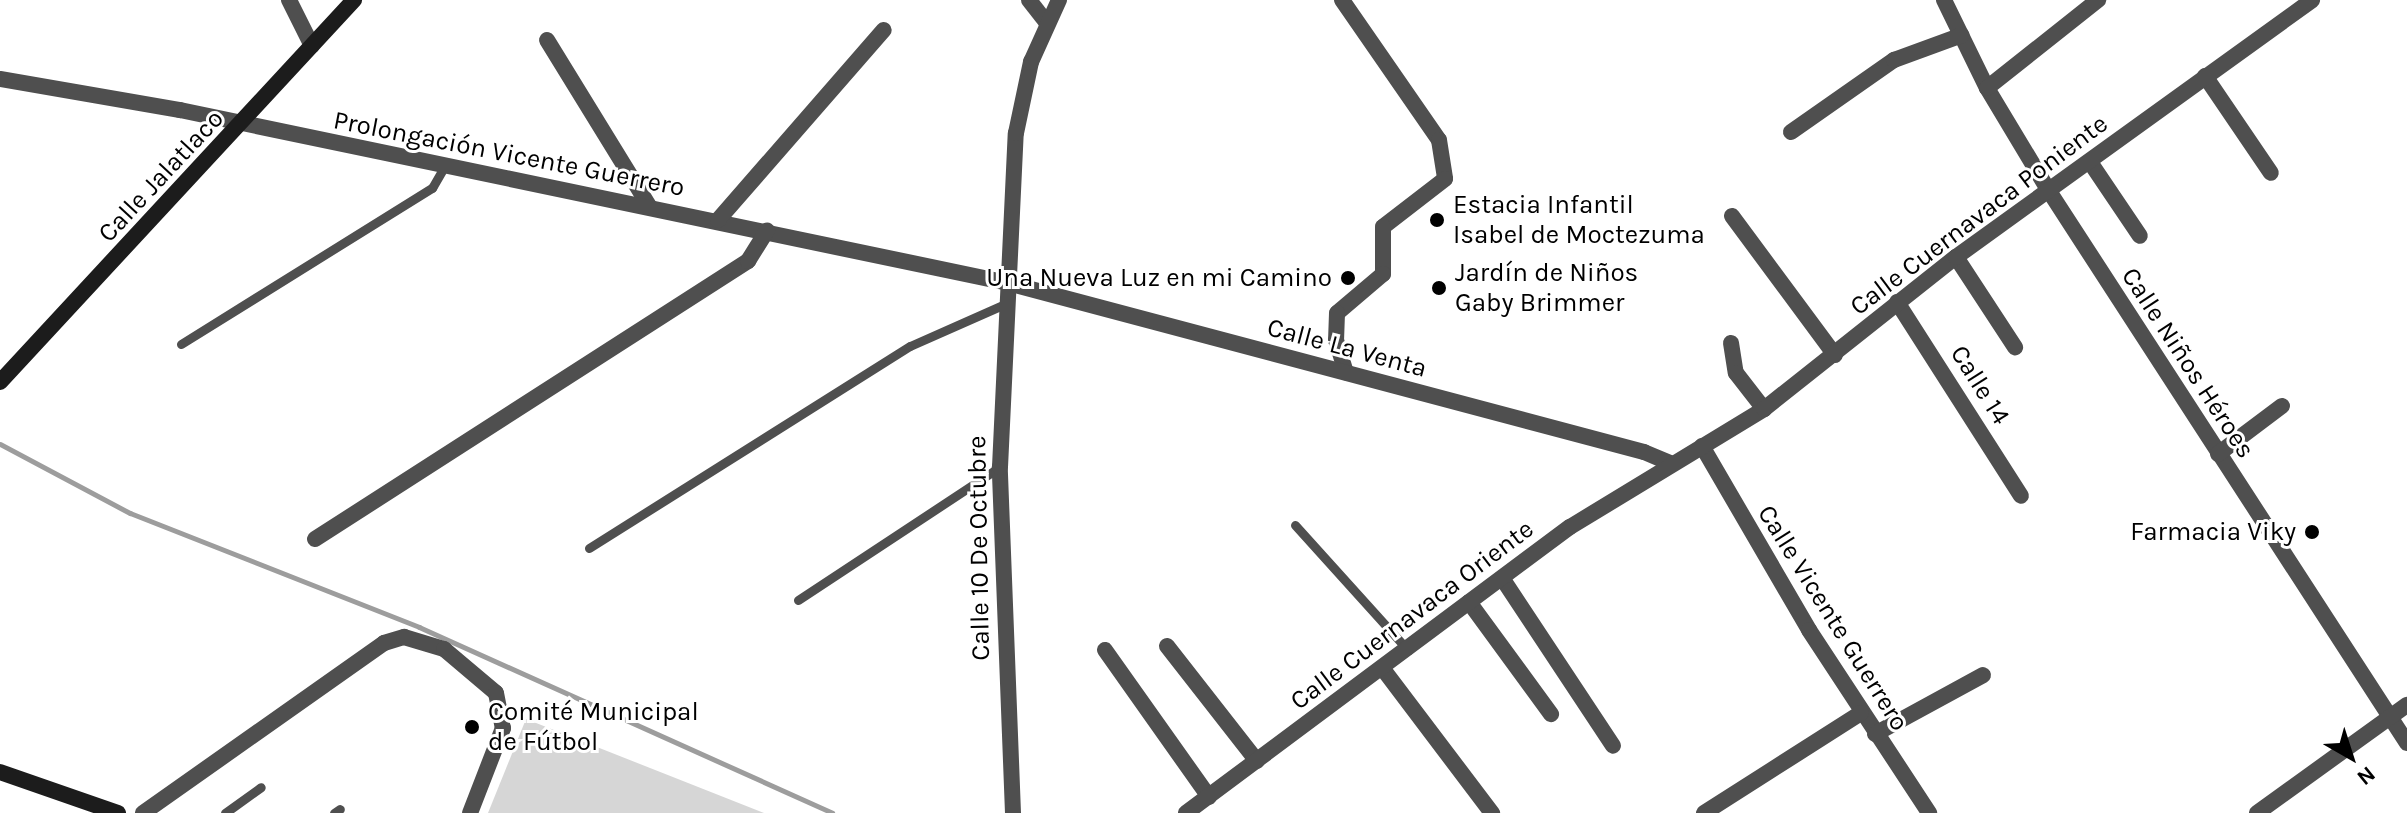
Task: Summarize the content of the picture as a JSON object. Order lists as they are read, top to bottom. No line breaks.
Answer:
{"streets":{"main road":["Calle Jalatlaco"],"street":["Prolongación Vicente Guerrero","Calle Cuernavaca Poniente","Calle La Venta","Calle Niños Héroes","Calle 14","Calle 10 De Octubre","Calle Cuernavaca Oriente","Calle Vicente Guerrero"]},"crossings":[["Prolongación Vicente Guerrero","Calle Jalatlaco"],["Prolongación Vicente Guerrero","Calle La Venta"],["Prolongación Vicente Guerrero","Calle 10 De Octubre"],["Calle Cuernavaca Poniente","Calle La Venta"],["Calle Cuernavaca Poniente","Calle Niños Héroes"],["Calle Cuernavaca Poniente","Calle 14"],["Calle Cuernavaca Poniente","Calle Cuernavaca Oriente"],["Calle Cuernavaca Poniente","Calle Vicente Guerrero"],["Calle La Venta","Calle 10 De Octubre"],["Calle La Venta","Calle Cuernavaca Oriente"]],"places":["Estacia Infantil Isabel de Moctezuma","Una Nueva Luz en mi Camino","Jardín de Niños Gaby Brimmer","Farmacia Viky","Comité Municipal de Fútbol"],"north":"bottom right"}
